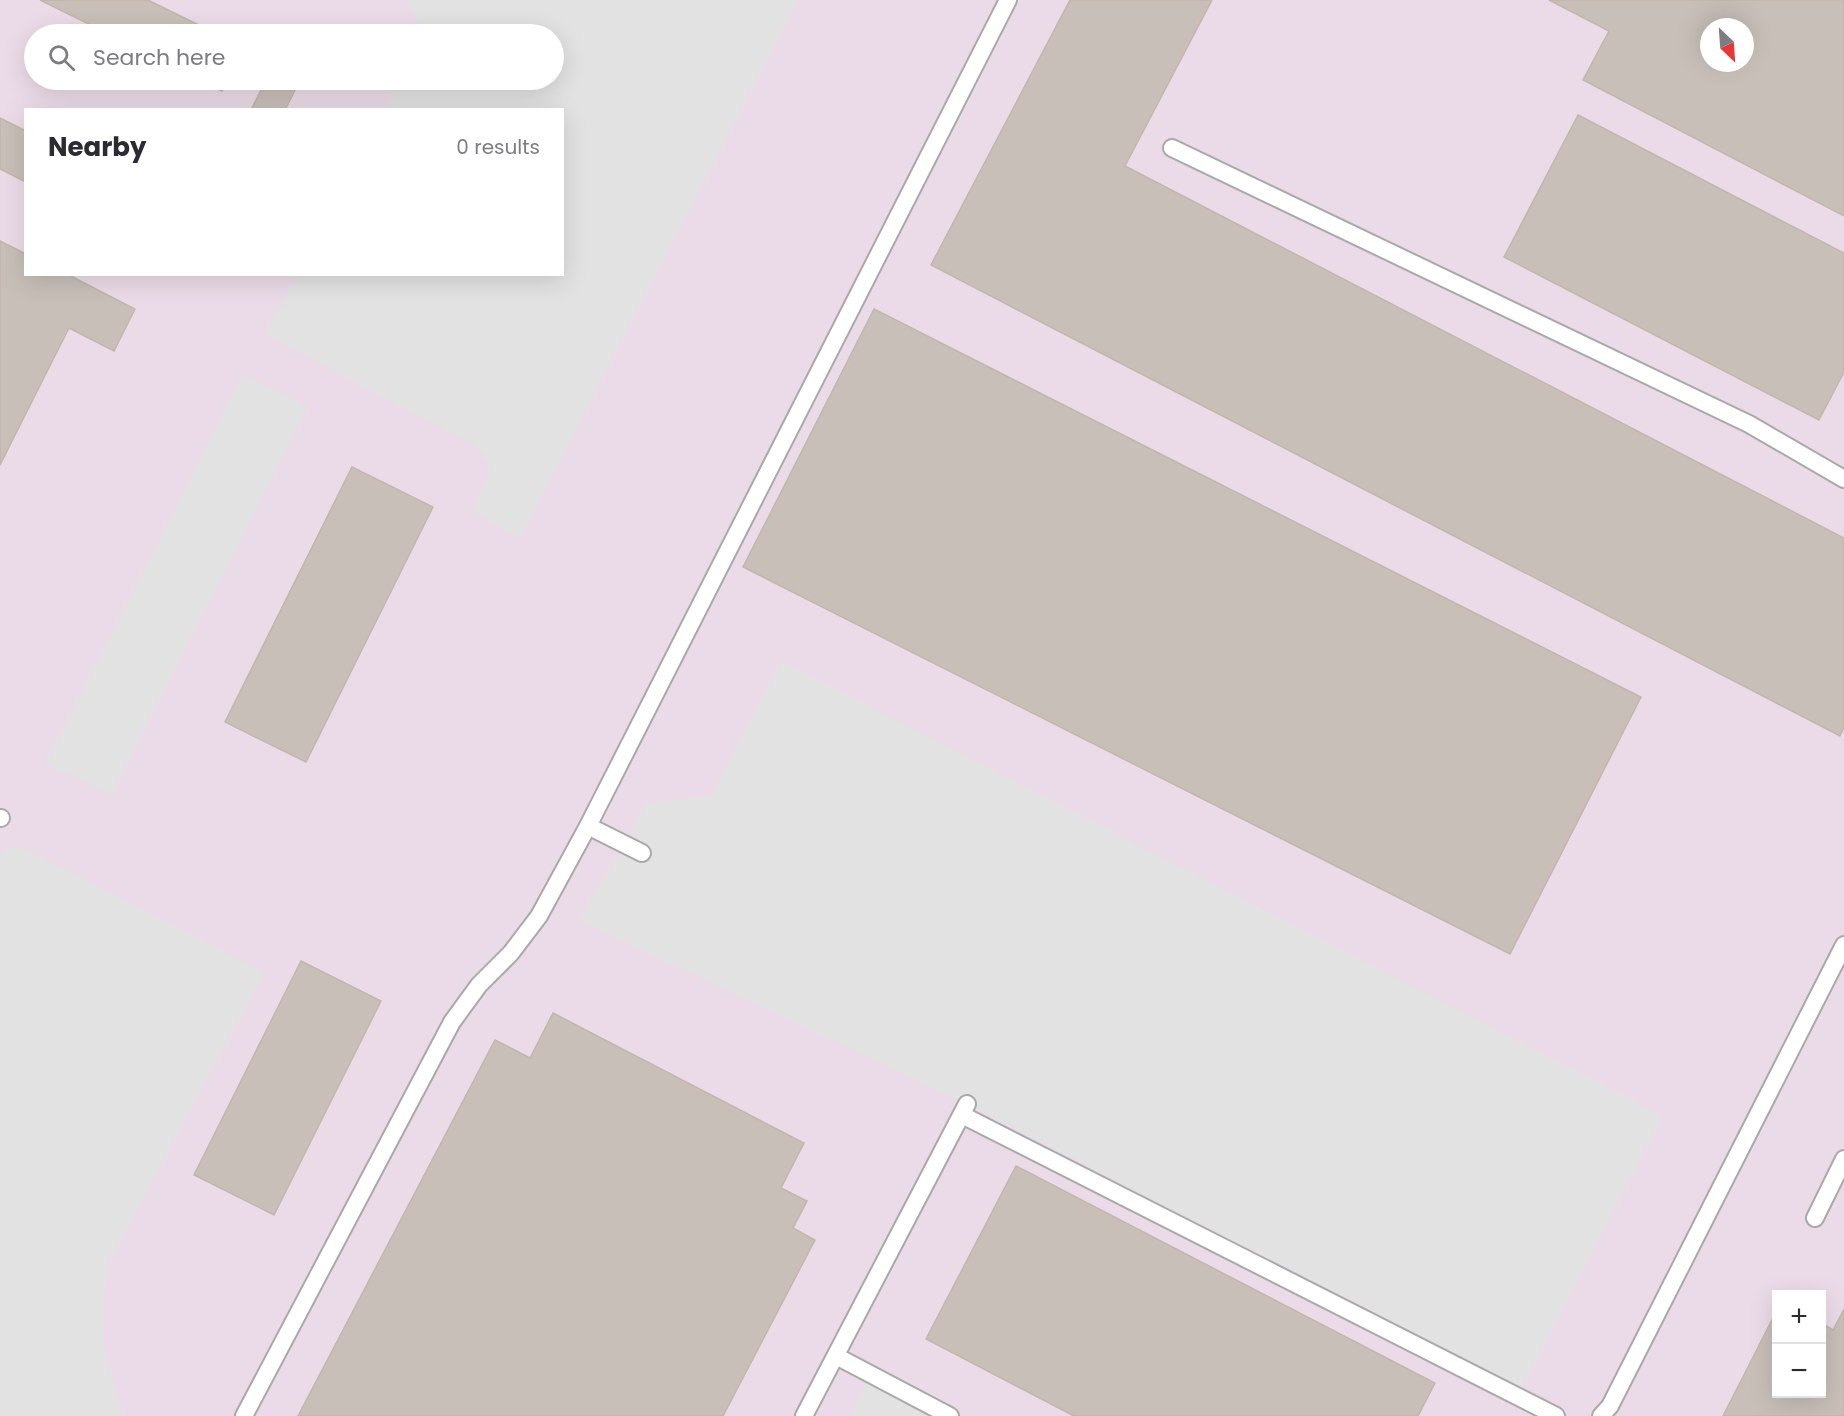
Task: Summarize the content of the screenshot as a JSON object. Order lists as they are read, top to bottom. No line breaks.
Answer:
{"north":"bottom right","page":{"search":"Search here","heading":["Nearby","0 results"],"map_buttons":["+","−"]}}
